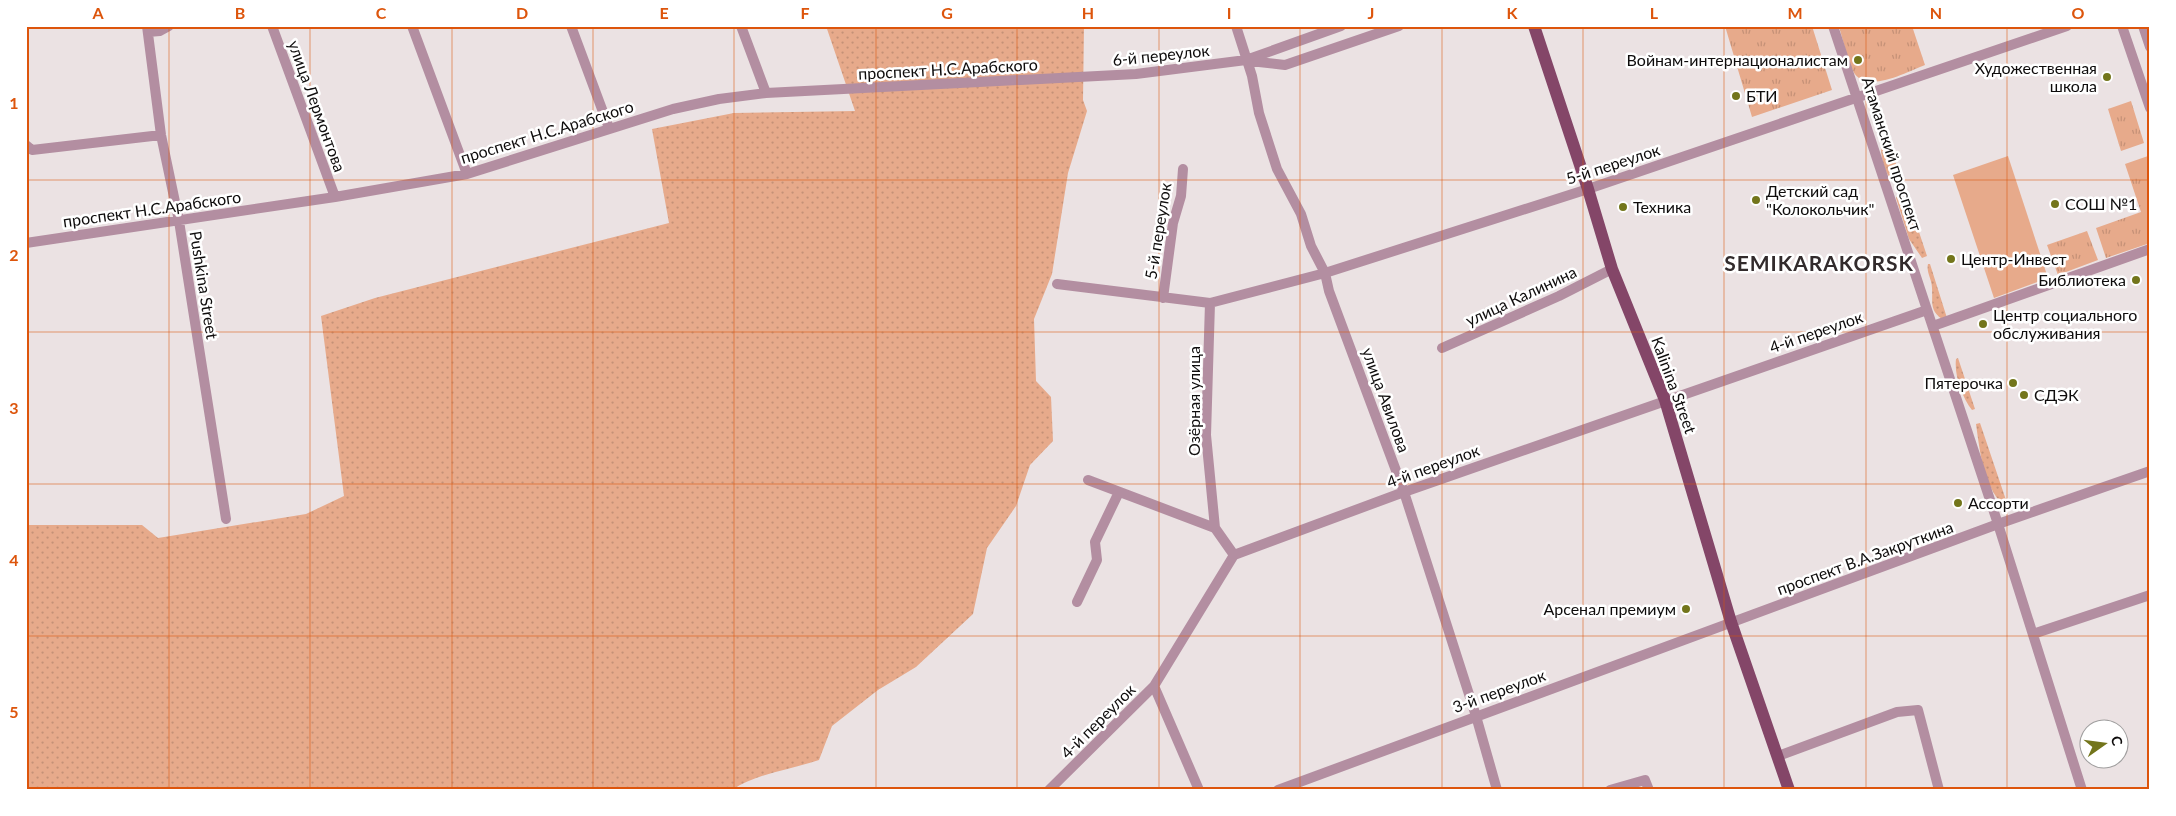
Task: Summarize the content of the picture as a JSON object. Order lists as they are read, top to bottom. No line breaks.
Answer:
{"streets":{"main road":["Kalinina Street"],"street":["6-й переулок","проспект Н.С.Арабского","улица Лермонтова","Атаманский проспект","5-й переулок","Pushkina Street","улица Калинина","4-й переулок","улица Авилова","Озёрная улица","проспект В.А.Закруткина","3-й переулок"]},"crossings":[["6-й переулок","проспект Н.С.Арабского"],["6-й переулок","улица Авилова"],["проспект Н.С.Арабского","улица Лермонтова"],["проспект Н.С.Арабского","Pushkina Street"],["Атаманский проспект","5-й переулок"],["Атаманский проспект","4-й переулок"],["Атаманский проспект","проспект В.А.Закруткина"],["5-й переулок","Kalinina Street"],["5-й переулок","улица Авилова"],["5-й переулок","Озёрная улица"],["улица Калинина","Kalinina Street"],["4-й переулок","Kalinina Street"],["4-й переулок","улица Авилова"],["Kalinina Street","проспект В.А.Закруткина"],["Kalinina Street","3-й переулок"],["улица Авилова","3-й переулок"],["проспект В.А.Закруткина","3-й переулок"]],"districts":["SEMIKARAKORSK"],"places":["Войнам-интернационалистам","Художественная школа","БТИ","Детский сад \"Колокольчик\"","СОШ №1","Техника","Центр-Инвест","Библиотека","Центр социального обслуживания","Пятeрочка","СДЭК","Ассорти","Арсенал премиум"],"north":"right","grid":{"columns":["A","B","C","D","E","F","G","H","I","J","K","L","M","N","O"],"rows":["1","2","3","4","5"]}}
